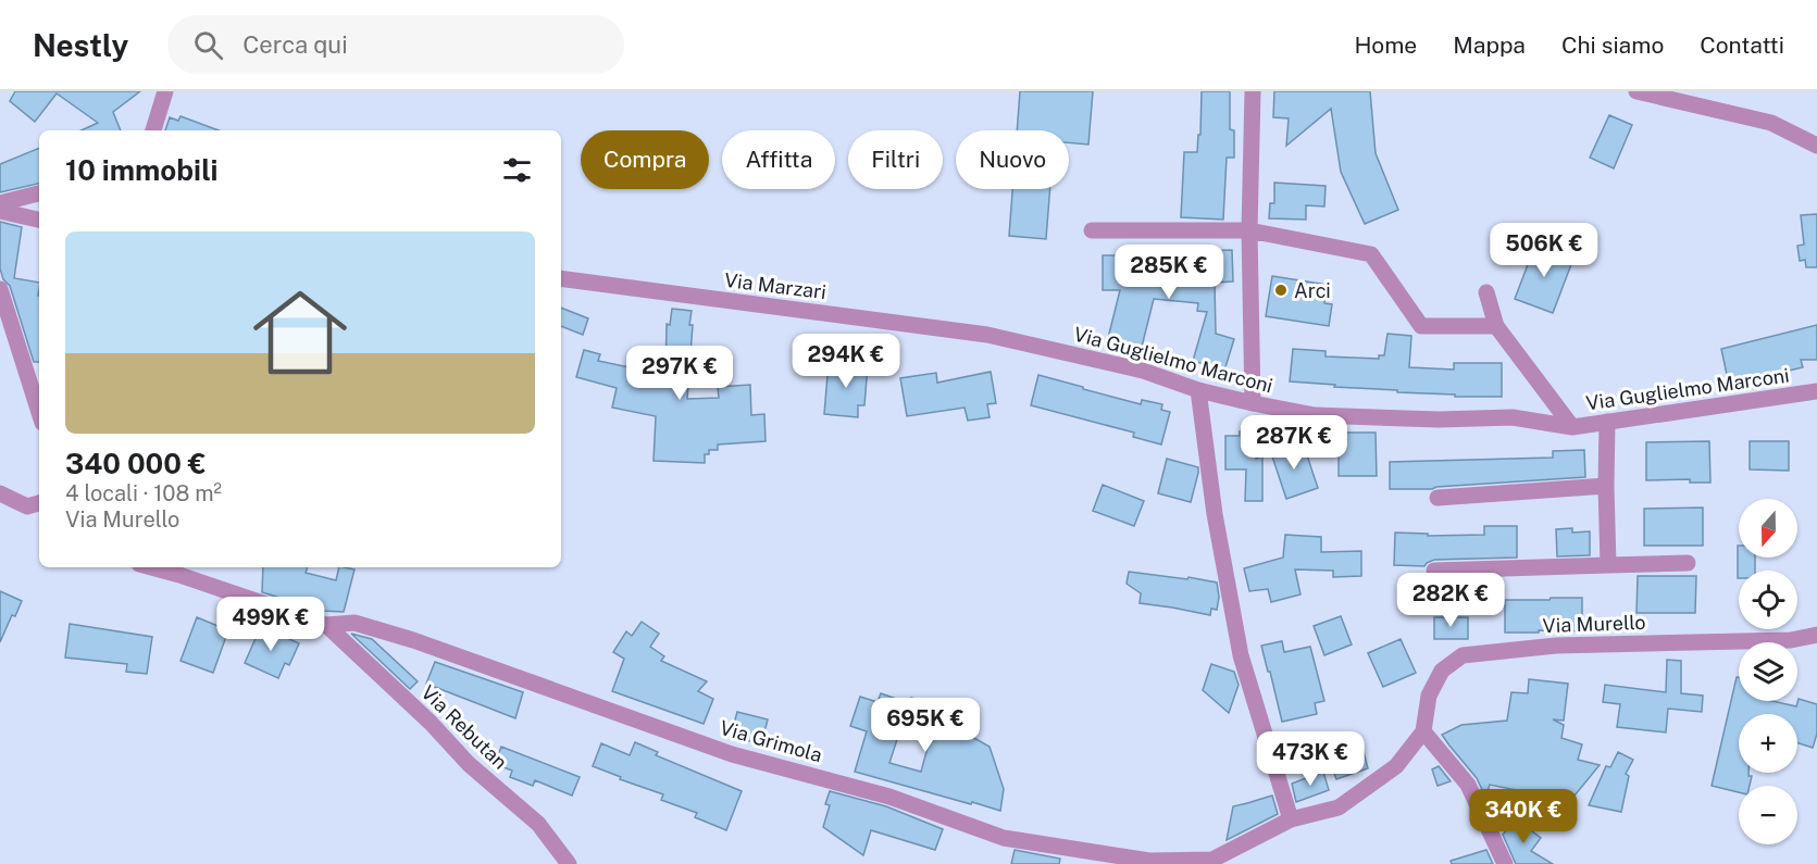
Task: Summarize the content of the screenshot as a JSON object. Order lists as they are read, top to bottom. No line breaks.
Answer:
{"streets":{"street":["Via Marzari","Via Guglielmo Marconi","Via Murello","Via Rebutan","Via Grimola"]},"crossings":[["Via Marzari","Via Guglielmo Marconi"],["Via Rebutan","Via Grimola"]],"places":["Arci"],"north":"bottom","page":{"header":"Nestly","search":"Cerca qui","nav":["Home","Mappa","Chi siamo","Contatti"],"chip":["Compra","Affitta","Filtri","Nuovo"],"heading":"10 immobili","list":[{"name":"340 000 €","note":"4 locali · 108 m² · Via Murello"}],"price":["506K €","285K €","294K €","297K €","287K €","282K €","499K €","695K €","473K €","340K €"],"map_buttons":["+","−"]}}
